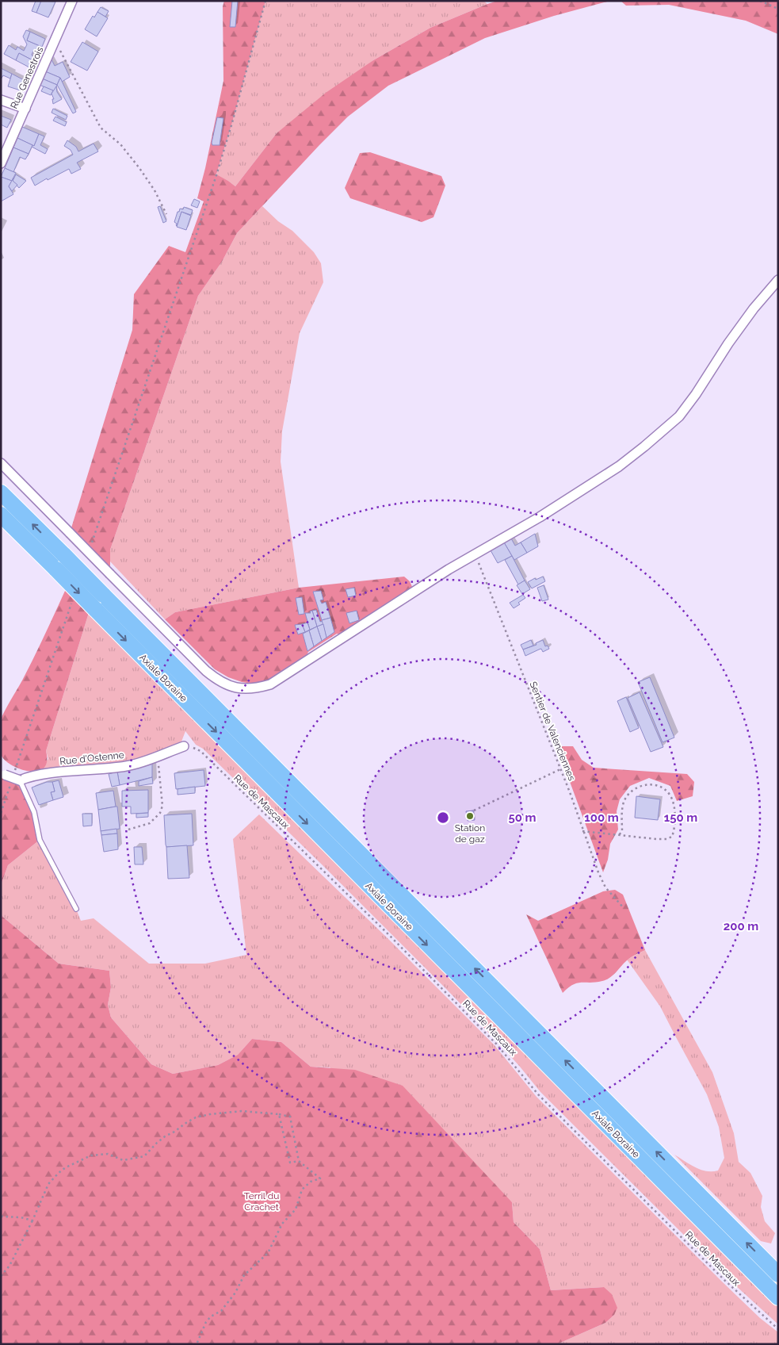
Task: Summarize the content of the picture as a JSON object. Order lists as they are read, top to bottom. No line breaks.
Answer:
{"streets":{"highway":["Axiale Boraine"],"street":["Rue Genestrois","Rue d'Ostenne"],"path":["Sentier de Valenciennes","Rue de Mascaux"]},"crossings":[["Rue d'Ostenne","Rue de Mascaux"]],"parks":["Terril du Crachet"],"places":["Station de gaz"],"rings":["50 m","100 m","150 m","200 m"]}
